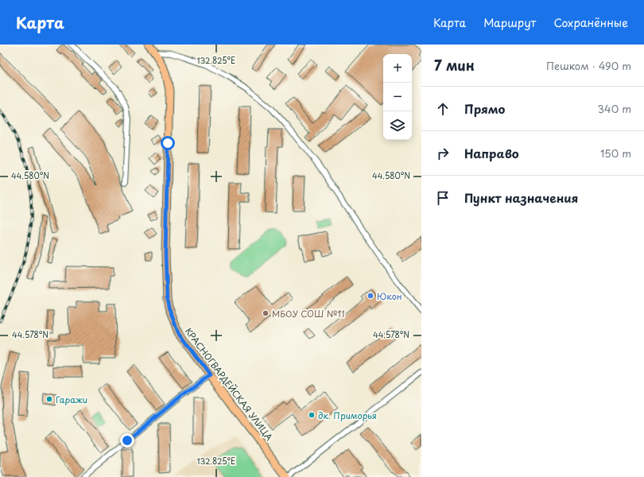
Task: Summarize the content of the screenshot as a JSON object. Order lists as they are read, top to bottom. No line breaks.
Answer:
{"streets":{"main road":["КРАСНОГВАРДЕЙСКАЯ УЛИЦА"]},"places":["Юкон","МБОУ СОШ №11","Гаражи","дк. Приморья"],"page":{"header":"Карта","nav":["Карта","Маршрут","Сохранённые"],"heading":["7 мин","Пешком · 490 m"],"map_buttons":["+","−"],"list":[["Прямо","340 m"],["Направо","150 m"],"Пункт назначения"]},"coordinates":["132.825°E","44.580°N","44.578°N"]}
